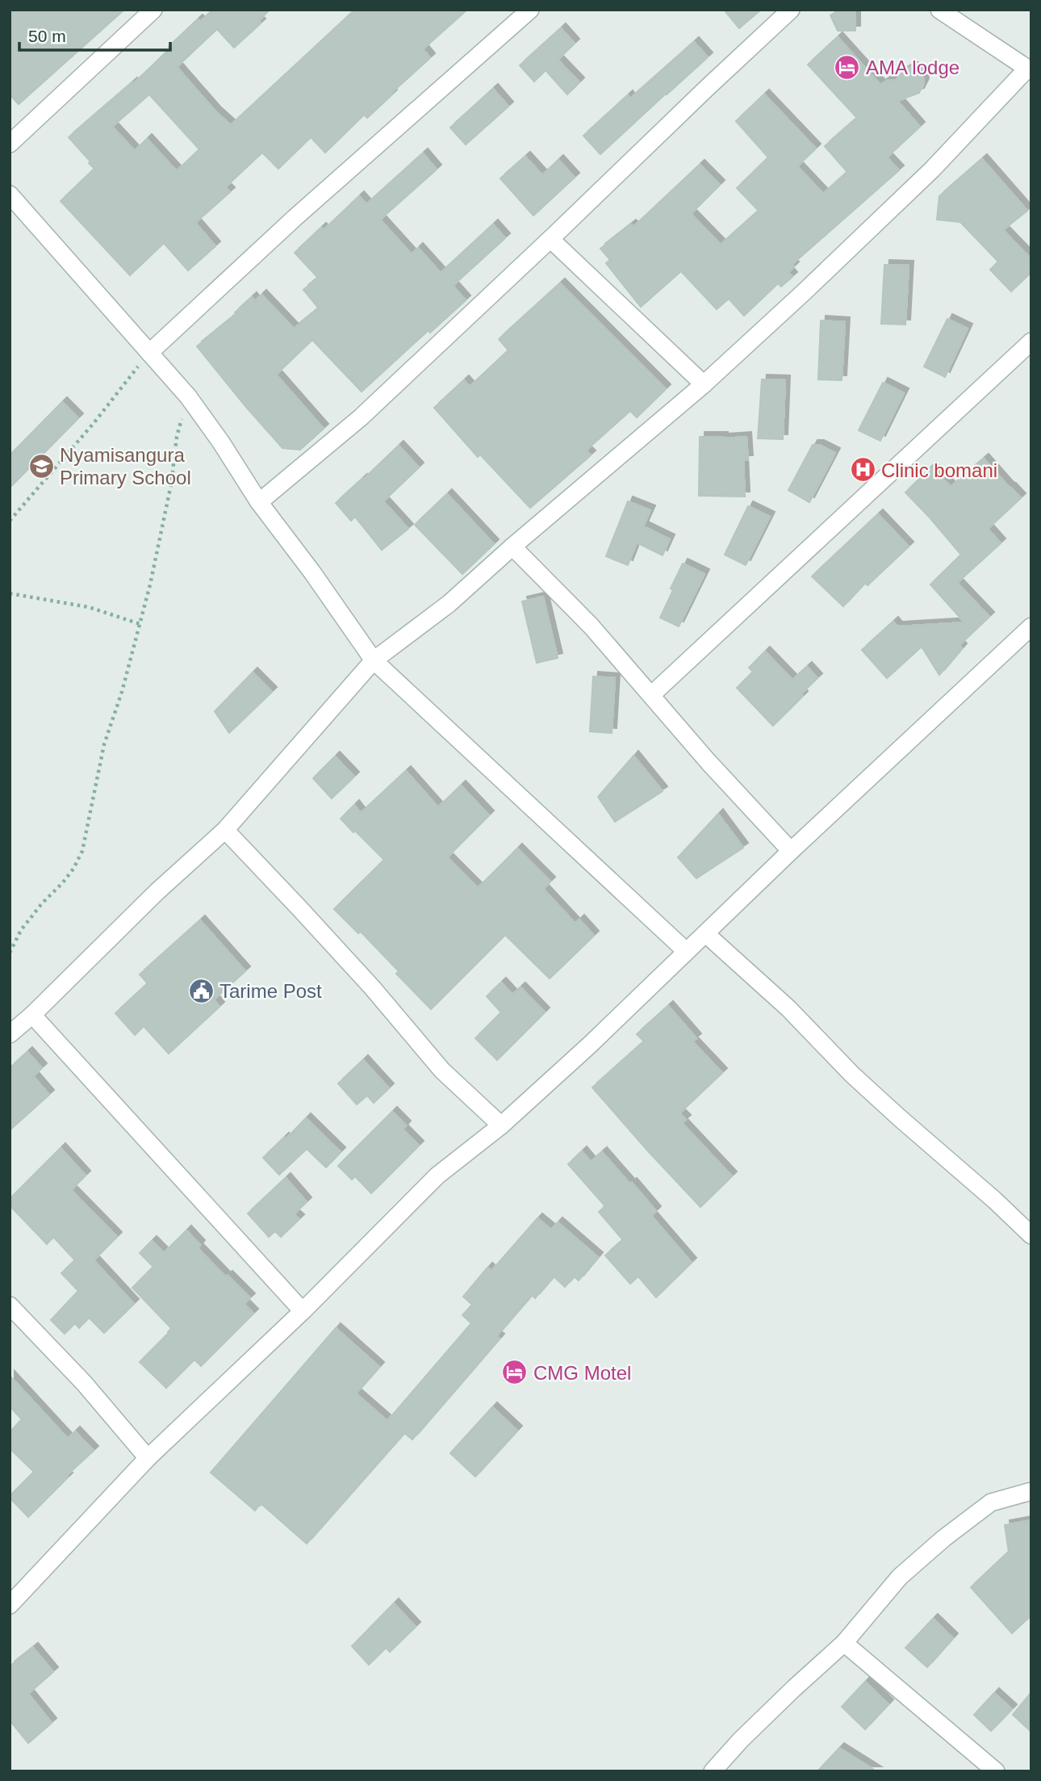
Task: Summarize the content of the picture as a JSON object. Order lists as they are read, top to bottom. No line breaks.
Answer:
{"places":{"hotel":["AMA lodge","CMG Motel"],"school or university":["Nyamisangura Primary School"],"hospital":["Clinic bomani"],"public building":["Tarime Post"]},"scale_bar":"50 m"}
